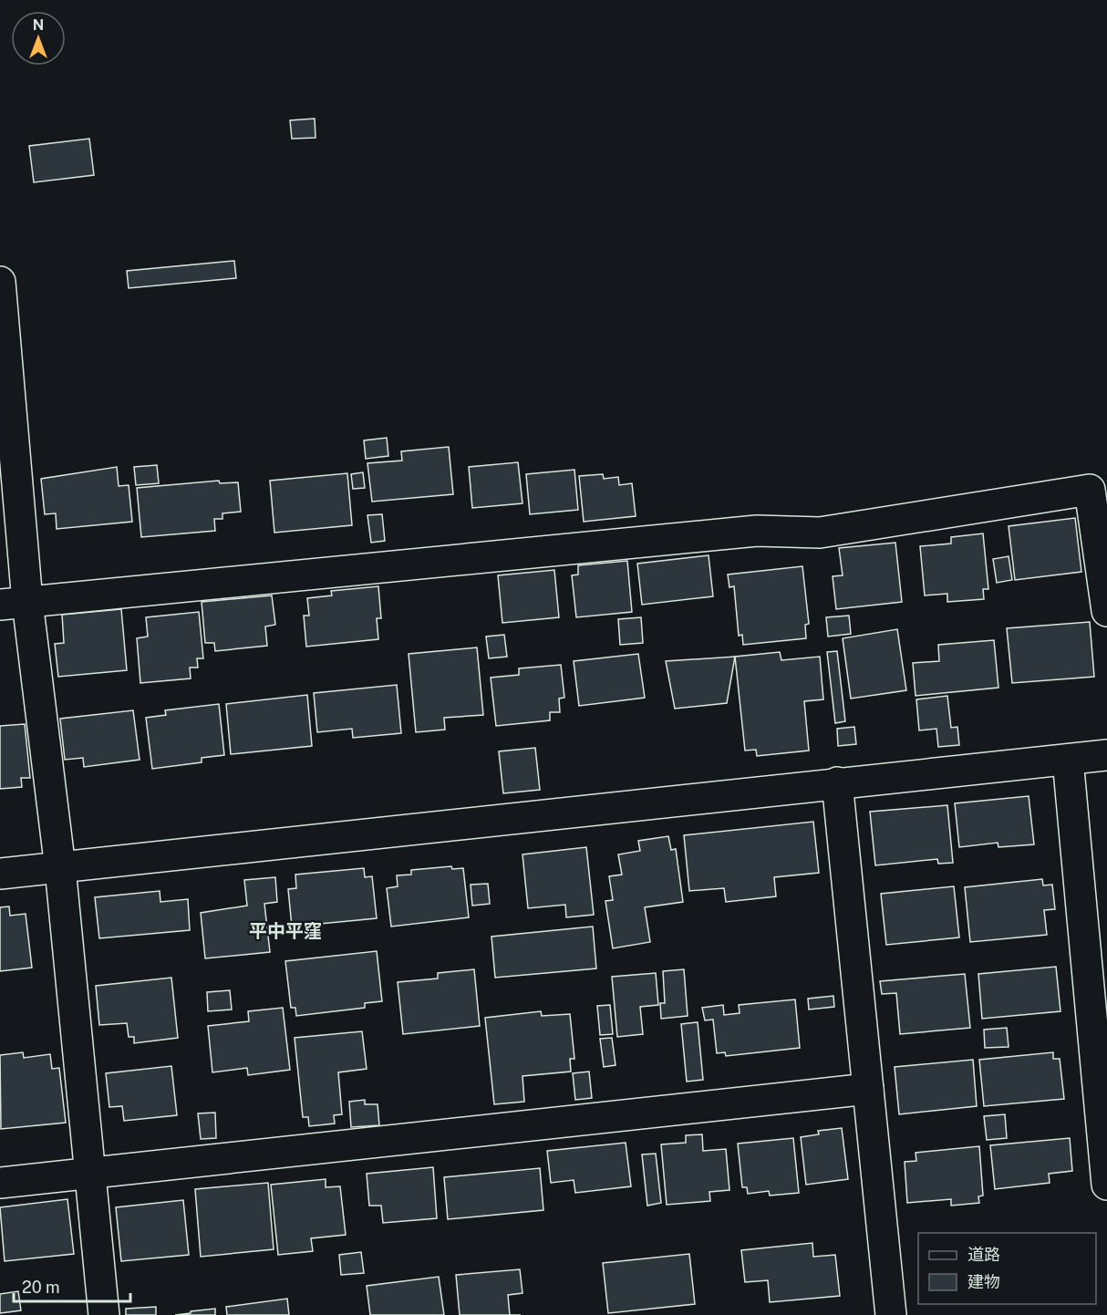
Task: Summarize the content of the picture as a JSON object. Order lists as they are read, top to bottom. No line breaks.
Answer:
{"districts":["平中平窪"],"legend":["道路","建物"],"scale_bar":"20 m","north":"top"}
